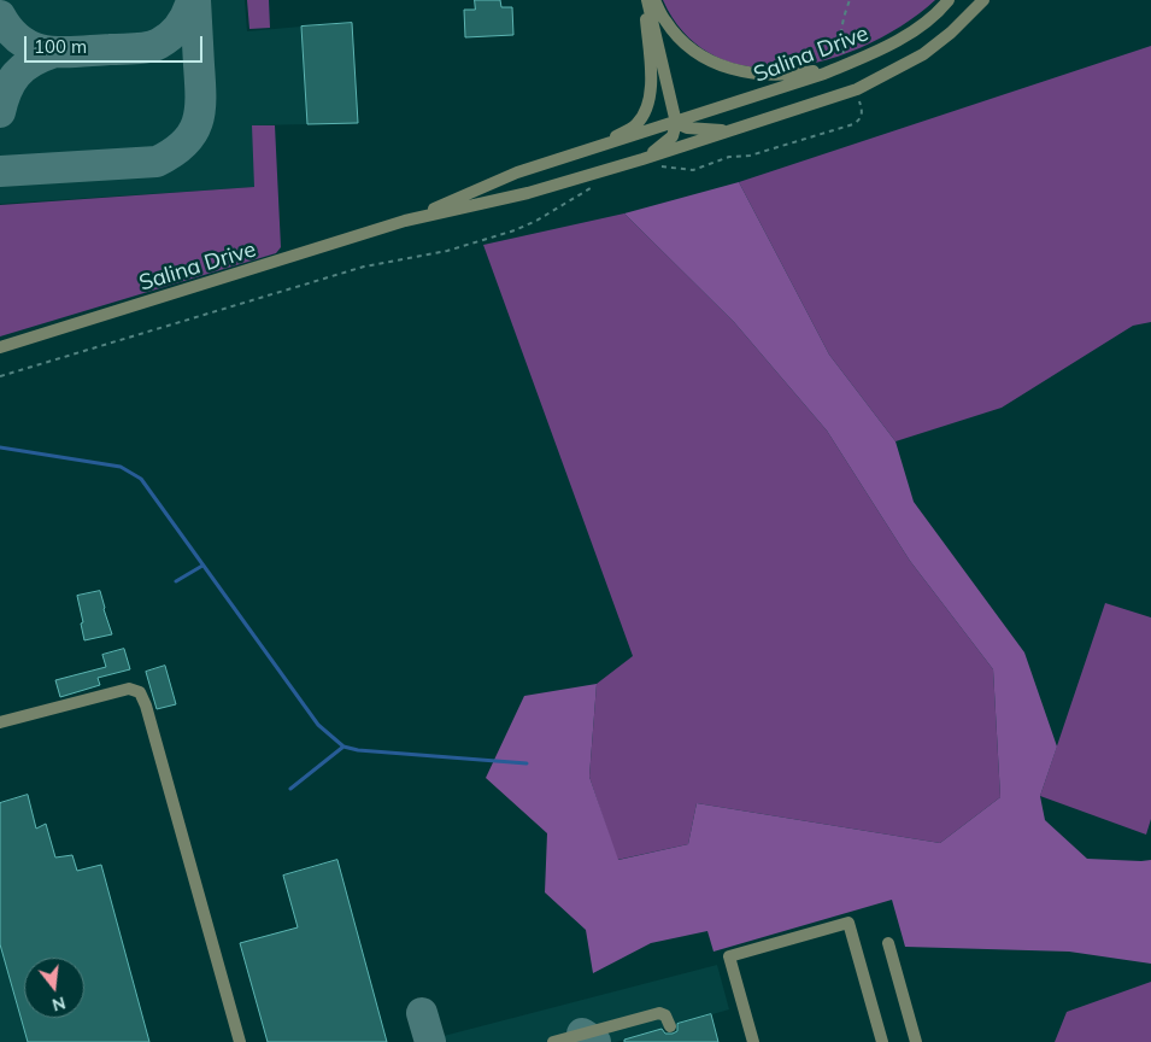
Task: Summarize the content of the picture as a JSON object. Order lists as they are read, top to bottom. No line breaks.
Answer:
{"streets":{"street":["Salina Drive"]},"scale_bar":"100 m","north":"bottom"}
